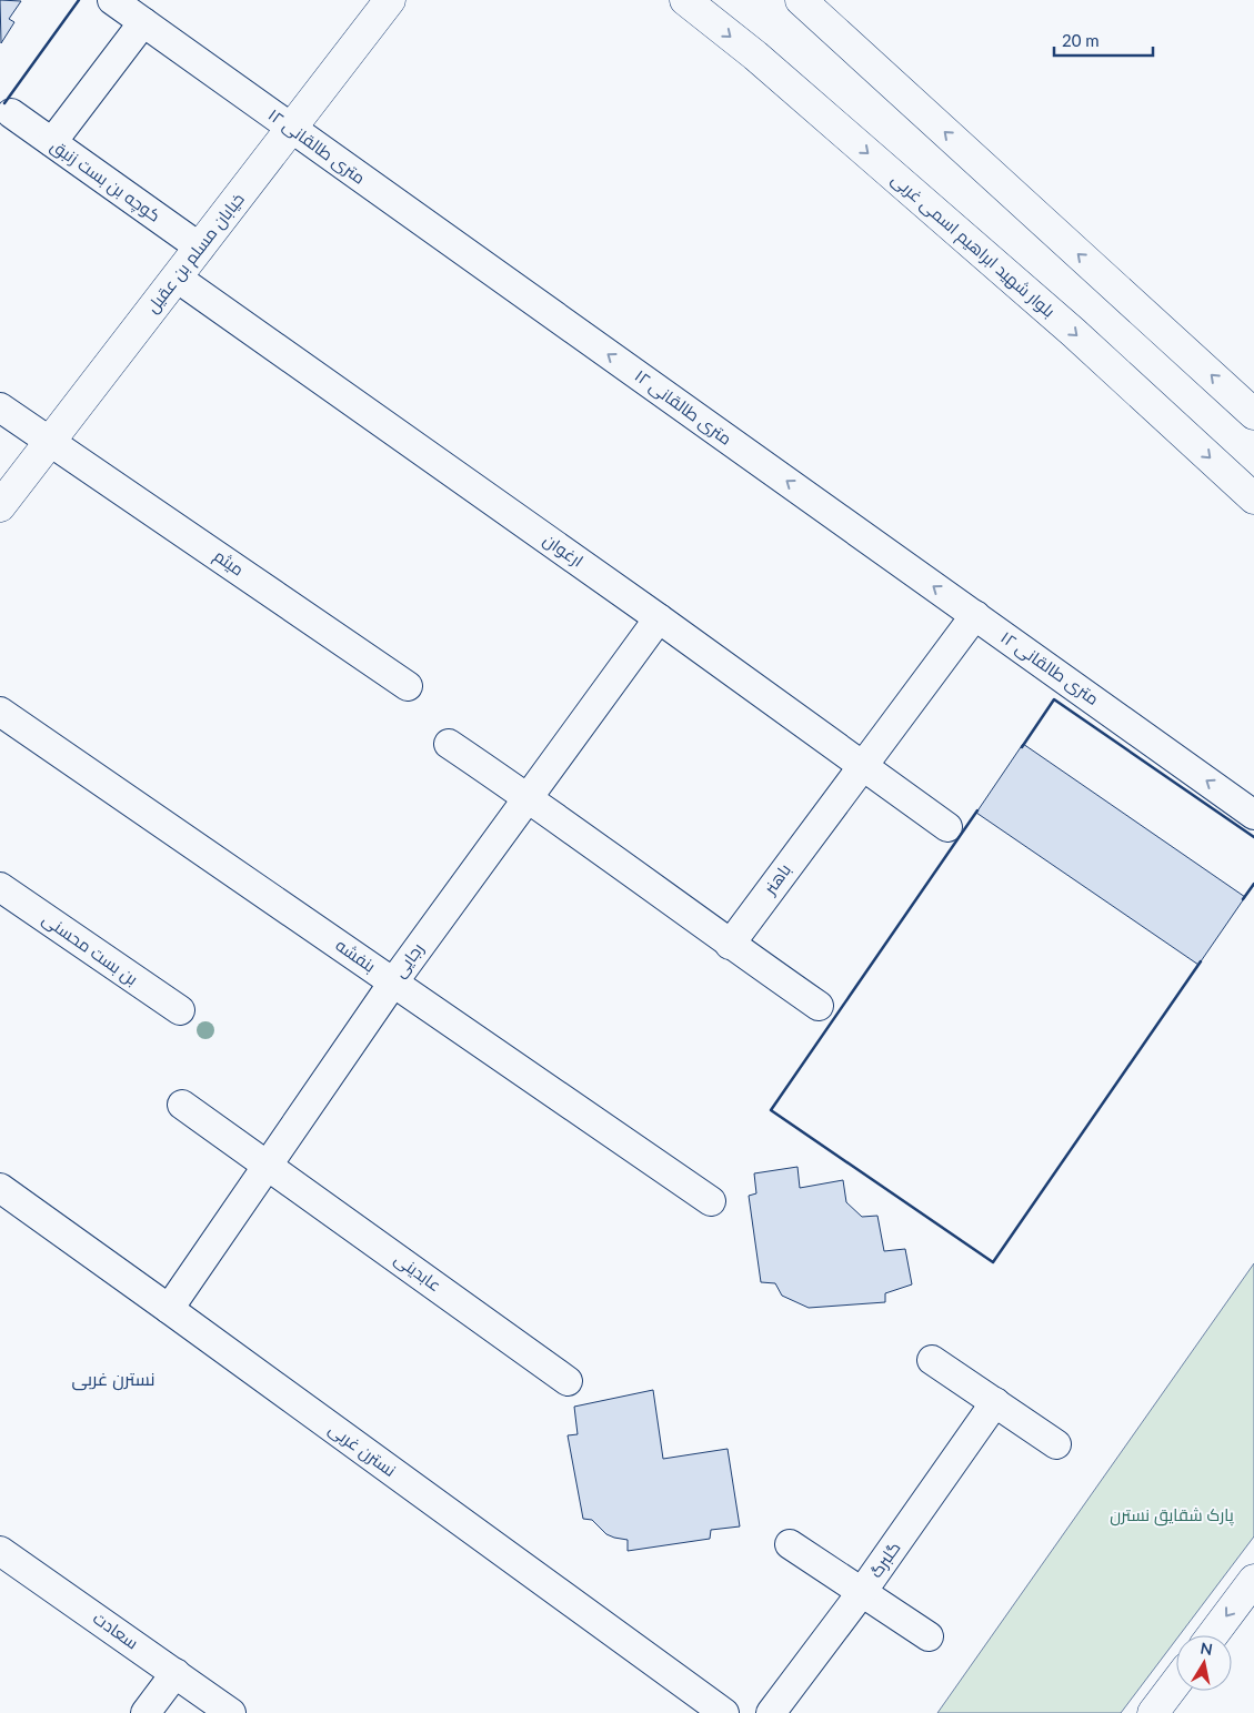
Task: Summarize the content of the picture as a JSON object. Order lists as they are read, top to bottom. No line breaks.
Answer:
{"streets":{"main road":["بلوار شهید ابراهیم اسمی غربی","خیابان مسلم بن عقیل"],"street":["۱۲ متری طالقانی","کوچه بن بست زنبق","ارغوان","میثم","باهنر","بن بست محسنی","بنفشه","رجایی","عابدینی","نسترن غربی","گلبرگ","سعادت"]},"crossings":[["۱۲ متری طالقانی","خیابان مسلم بن عقیل"],["۱۲ متری طالقانی","باهنر"],["کوچه بن بست زنبق","خیابان مسلم بن عقیل"],["خیابان مسلم بن عقیل","ارغوان"],["خیابان مسلم بن عقیل","میثم"],["ارغوان","باهنر"],["ارغوان","رجایی"],["بنفشه","رجایی"],["رجایی","عابدینی"],["رجایی","نسترن غربی"]],"one_way":["۱۲ متری طالقانی"],"districts":["نسترن غربی"],"parks":["پارک شقایق نسترن"],"scale_bar":"20 m","north":"top"}
